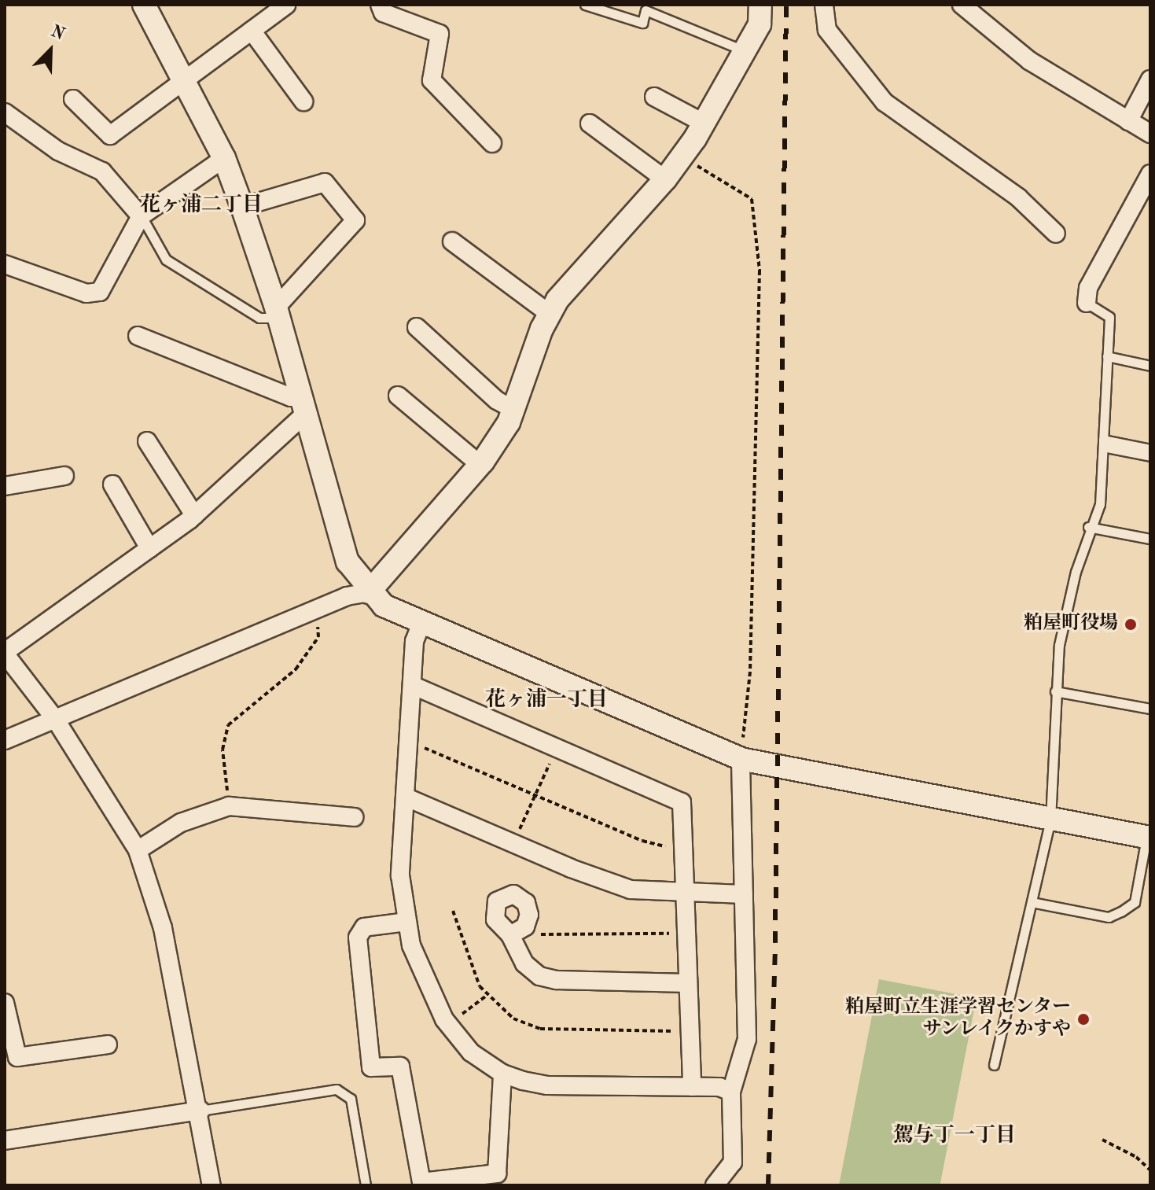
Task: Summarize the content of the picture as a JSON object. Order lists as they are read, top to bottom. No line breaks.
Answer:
{"districts":["花ヶ浦二丁目","花ヶ浦一丁目","駕与丁一丁目"],"places":["粕屋町役場","粕屋町立生涯学習センター サンレイクかすや"],"north":"top right"}
